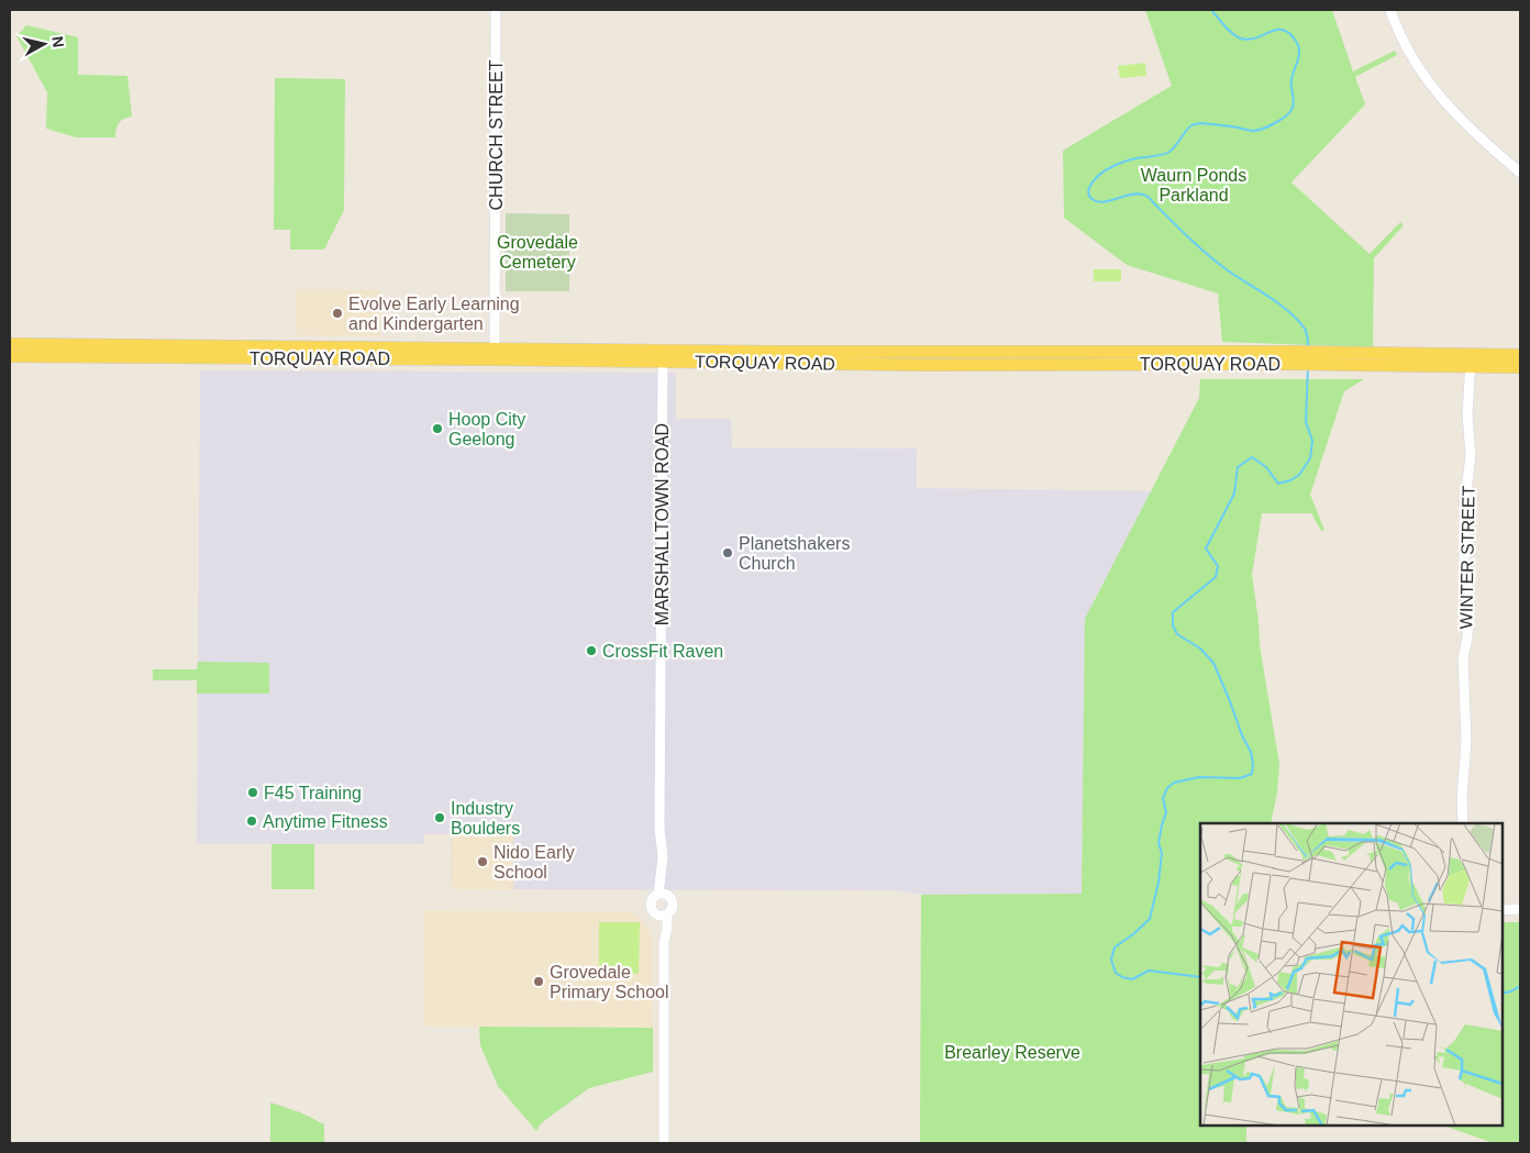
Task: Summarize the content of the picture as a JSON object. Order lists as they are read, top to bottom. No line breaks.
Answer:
{"streets":{"main road":["TORQUAY ROAD"],"street":["CHURCH STREET","MARSHALLTOWN ROAD","WINTER STREET"]},"crossings":[["CHURCH STREET","TORQUAY ROAD"],["TORQUAY ROAD","MARSHALLTOWN ROAD"],["TORQUAY ROAD","WINTER STREET"]],"parks":["Waurn Ponds Parkland","Grovedale Cemetery","Brearley Reserve"],"places":["Evolve Early Learning and Kindergarten","Hoop City Geelong","Planetshakers Church","CrossFit Raven","F45 Training","Industry Boulders","Anytime Fitness","Nido Early School","Grovedale Primary School"],"north":"right"}
